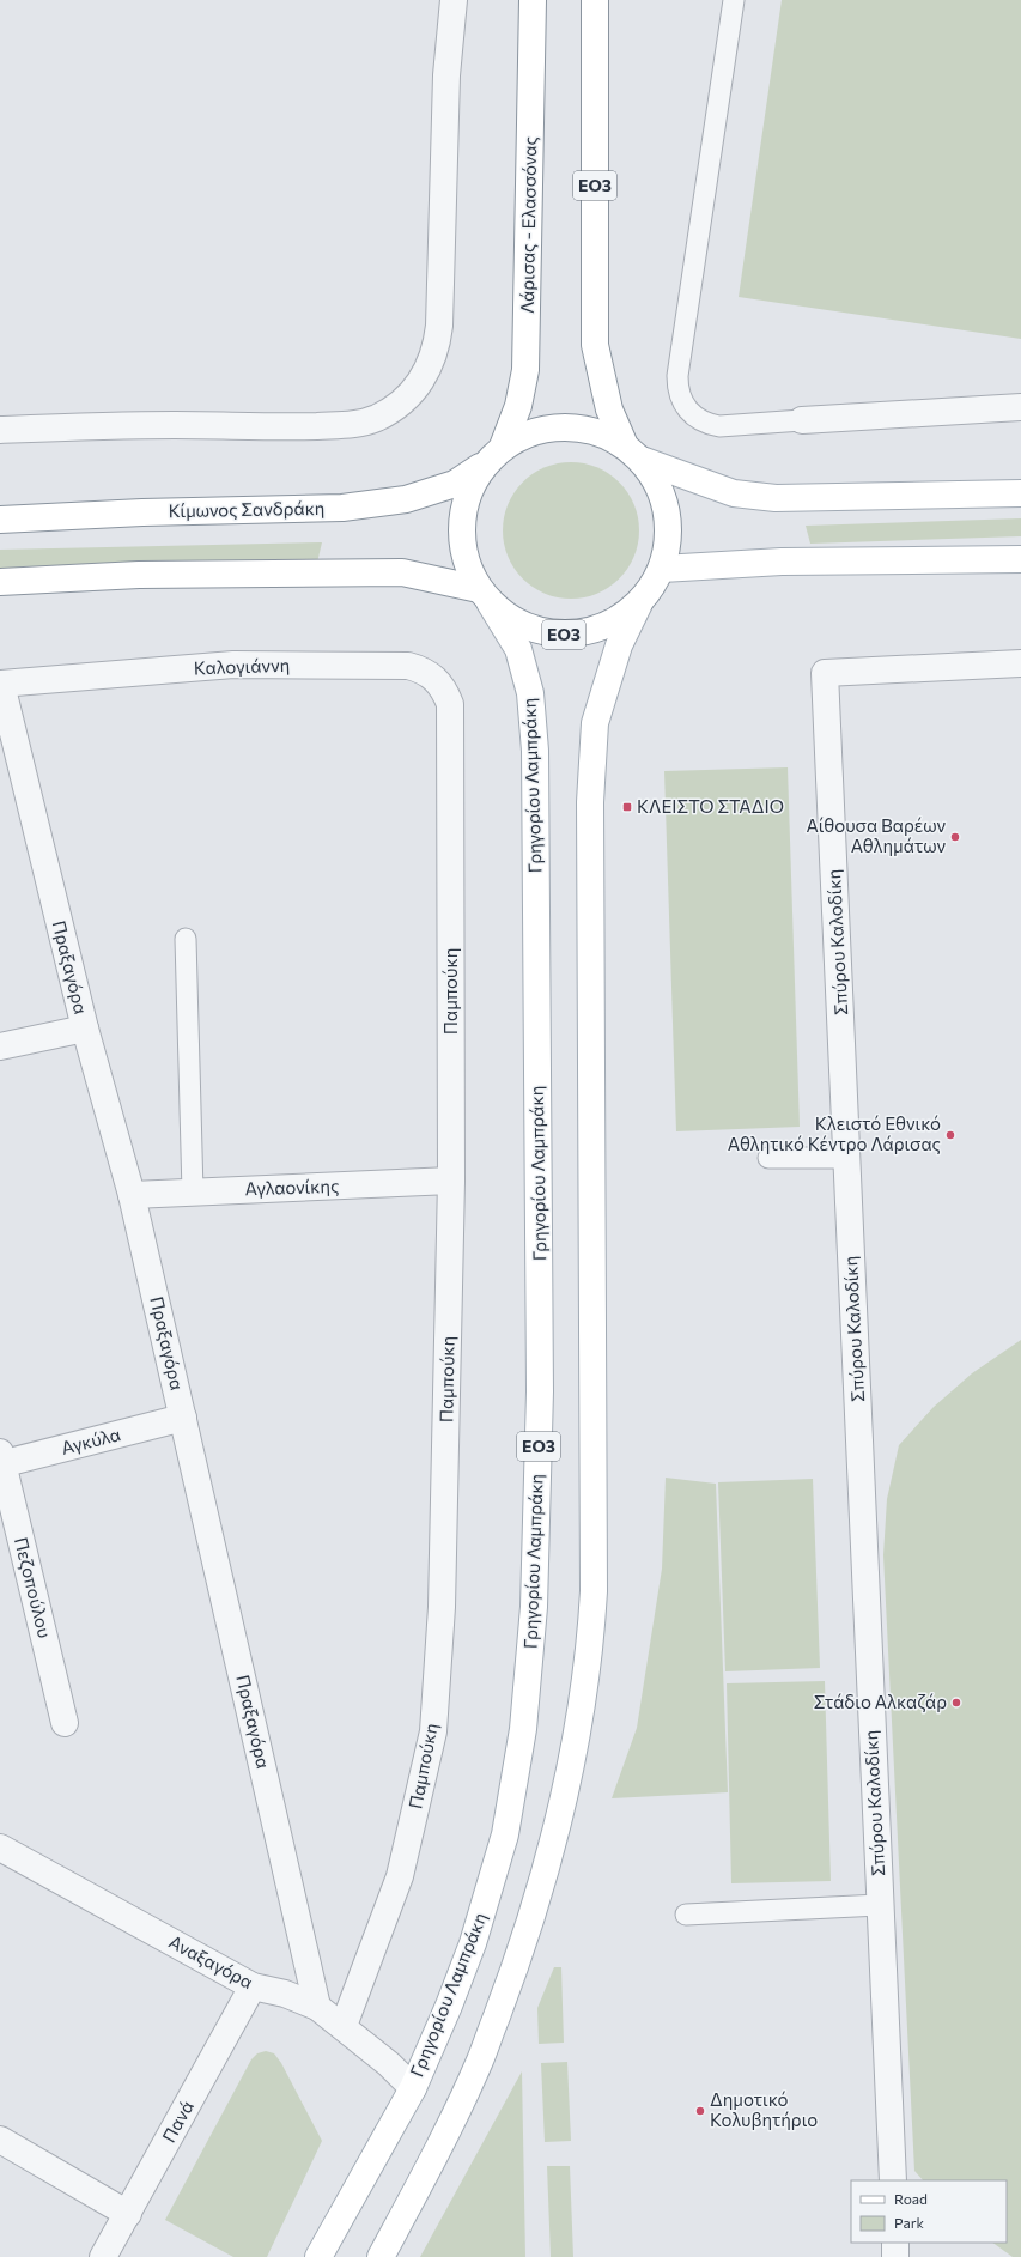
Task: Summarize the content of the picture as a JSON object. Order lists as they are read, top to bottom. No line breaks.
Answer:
{"streets":{"main road":["ΕΟ3","Λάρισας - Ελασσόνας","Κίμωνος Σανδράκη","Γρηγορίου Λαμπράκη"],"street":["Καλογιάννη","Σπύρου Καλοδίκη","Πραξαγόρα","Παμπούκη","Αγλαονίκης","Αγκύλα","Πεζοπούλου","Αναξαγόρα","Πανά"]},"crossings":[["ΕΟ3","Λάρισας - Ελασσόνας"],["ΕΟ3","Κίμωνος Σανδράκη"],["ΕΟ3","Γρηγορίου Λαμπράκη"],["Καλογιάννη","Πραξαγόρα"],["Καλογιάννη","Παμπούκη"],["Γρηγορίου Λαμπράκη","Αναξαγόρα"],["Πραξαγόρα","Αγλαονίκης"],["Πραξαγόρα","Αγκύλα"],["Πραξαγόρα","Αναξαγόρα"],["Παμπούκη","Αγλαονίκης"],["Παμπούκη","Αναξαγόρα"],["Αγκύλα","Πεζοπούλου"],["Αναξαγόρα","Πανά"]],"places":{"transit":["ΚΛΕΙΣΤΟ ΣΤΑΔΙΟ"],"other":["Αίθουσα Βαρέων Αθλημάτων","Κλειστό Εθνικό Αθλητικό Κέντρο Λάρισας","Στάδιο Αλκαζάρ","Δημοτικό Κολυβητήριο"]},"legend":["Road","Park"]}
